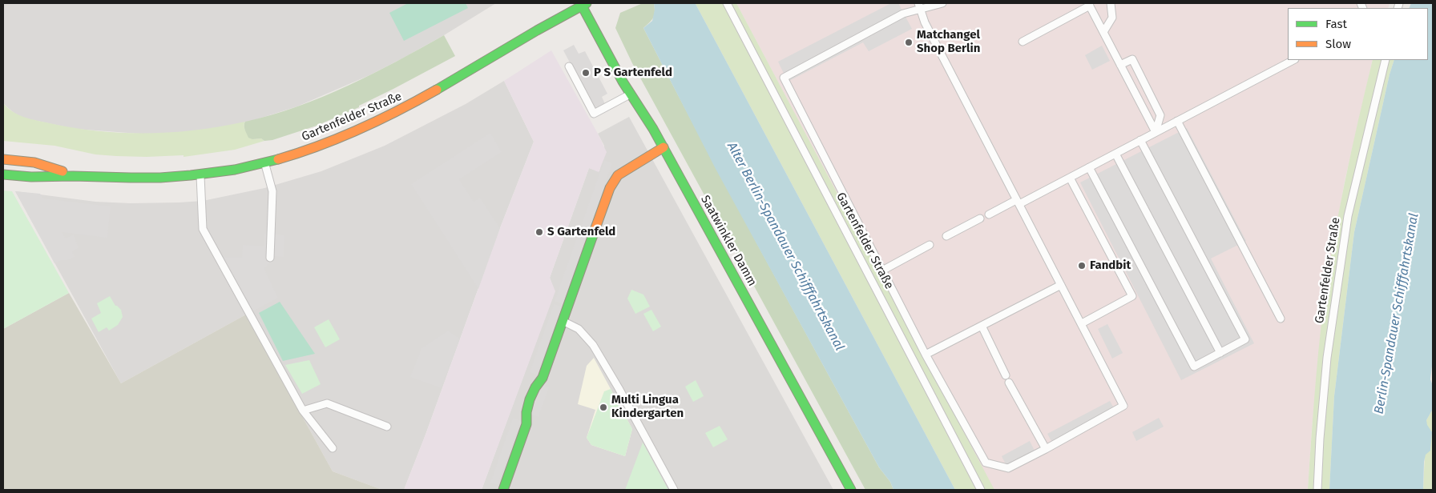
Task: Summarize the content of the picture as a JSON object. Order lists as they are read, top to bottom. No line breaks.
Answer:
{"streets":{"main road":["Gartenfelder Straße","Saatwinkler Damm"]},"crossings":[["Gartenfelder Straße","Saatwinkler Damm"]],"water":["Alter Berlin-Spandauer Schifffahrtskanal","Berlin-Spandauer Schifffahrtskanal"],"places":["Matchangel Shop Berlin","P S Gartenfeld","S Gartenfeld","Fandbit","Multi Lingua Kindergarten"],"legend":["Fast","Slow"]}
